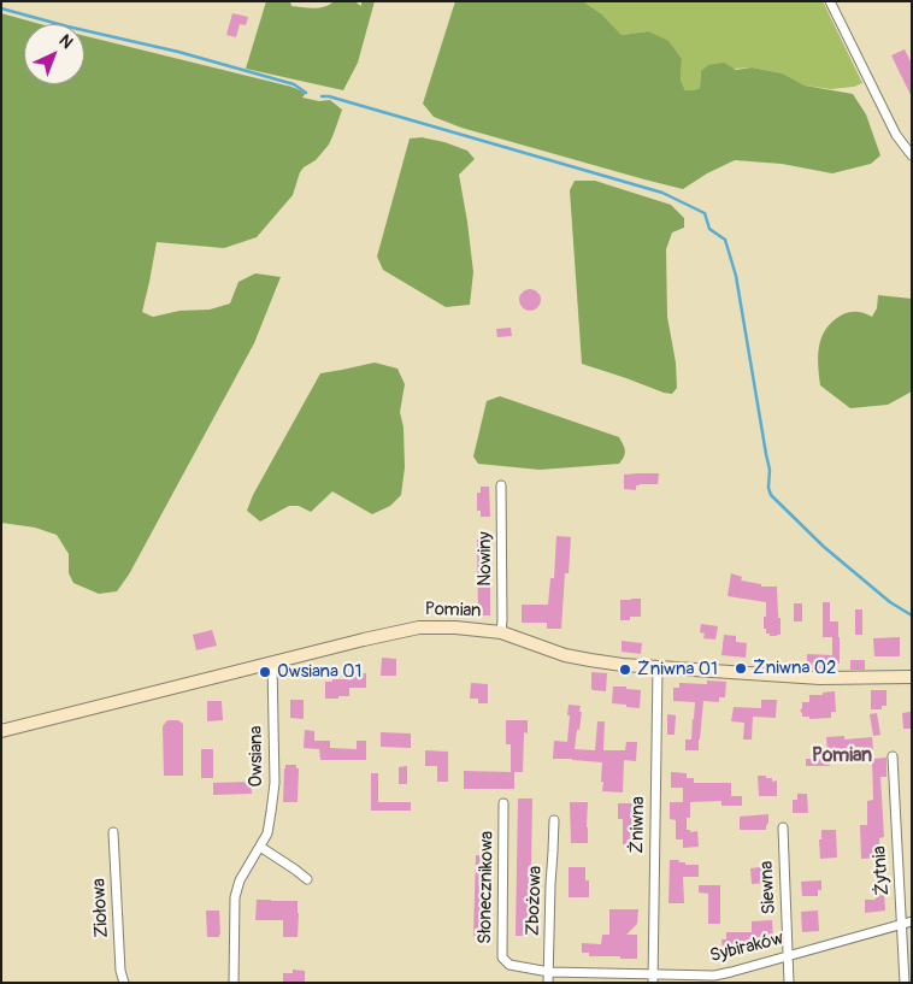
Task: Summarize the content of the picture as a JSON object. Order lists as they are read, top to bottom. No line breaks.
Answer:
{"streets":{"street":["Nowiny","Pomian","Owsiana","Żniwna","Żytnia","Słonecznikowa","Siewna","Zbożowa","Ziołowa","Sybiraków"]},"crossings":[["Nowiny","Pomian"],["Pomian","Owsiana"],["Pomian","Żniwna"],["Żniwna","Sybiraków"],["Żytnia","Sybiraków"],["Słonecznikowa","Zbożowa"],["Słonecznikowa","Sybiraków"],["Siewna","Sybiraków"],["Zbożowa","Sybiraków"]],"districts":["Pomian"],"places":["Żniwna 02","Żniwna 01","Owsiana 01"],"north":"top right"}
